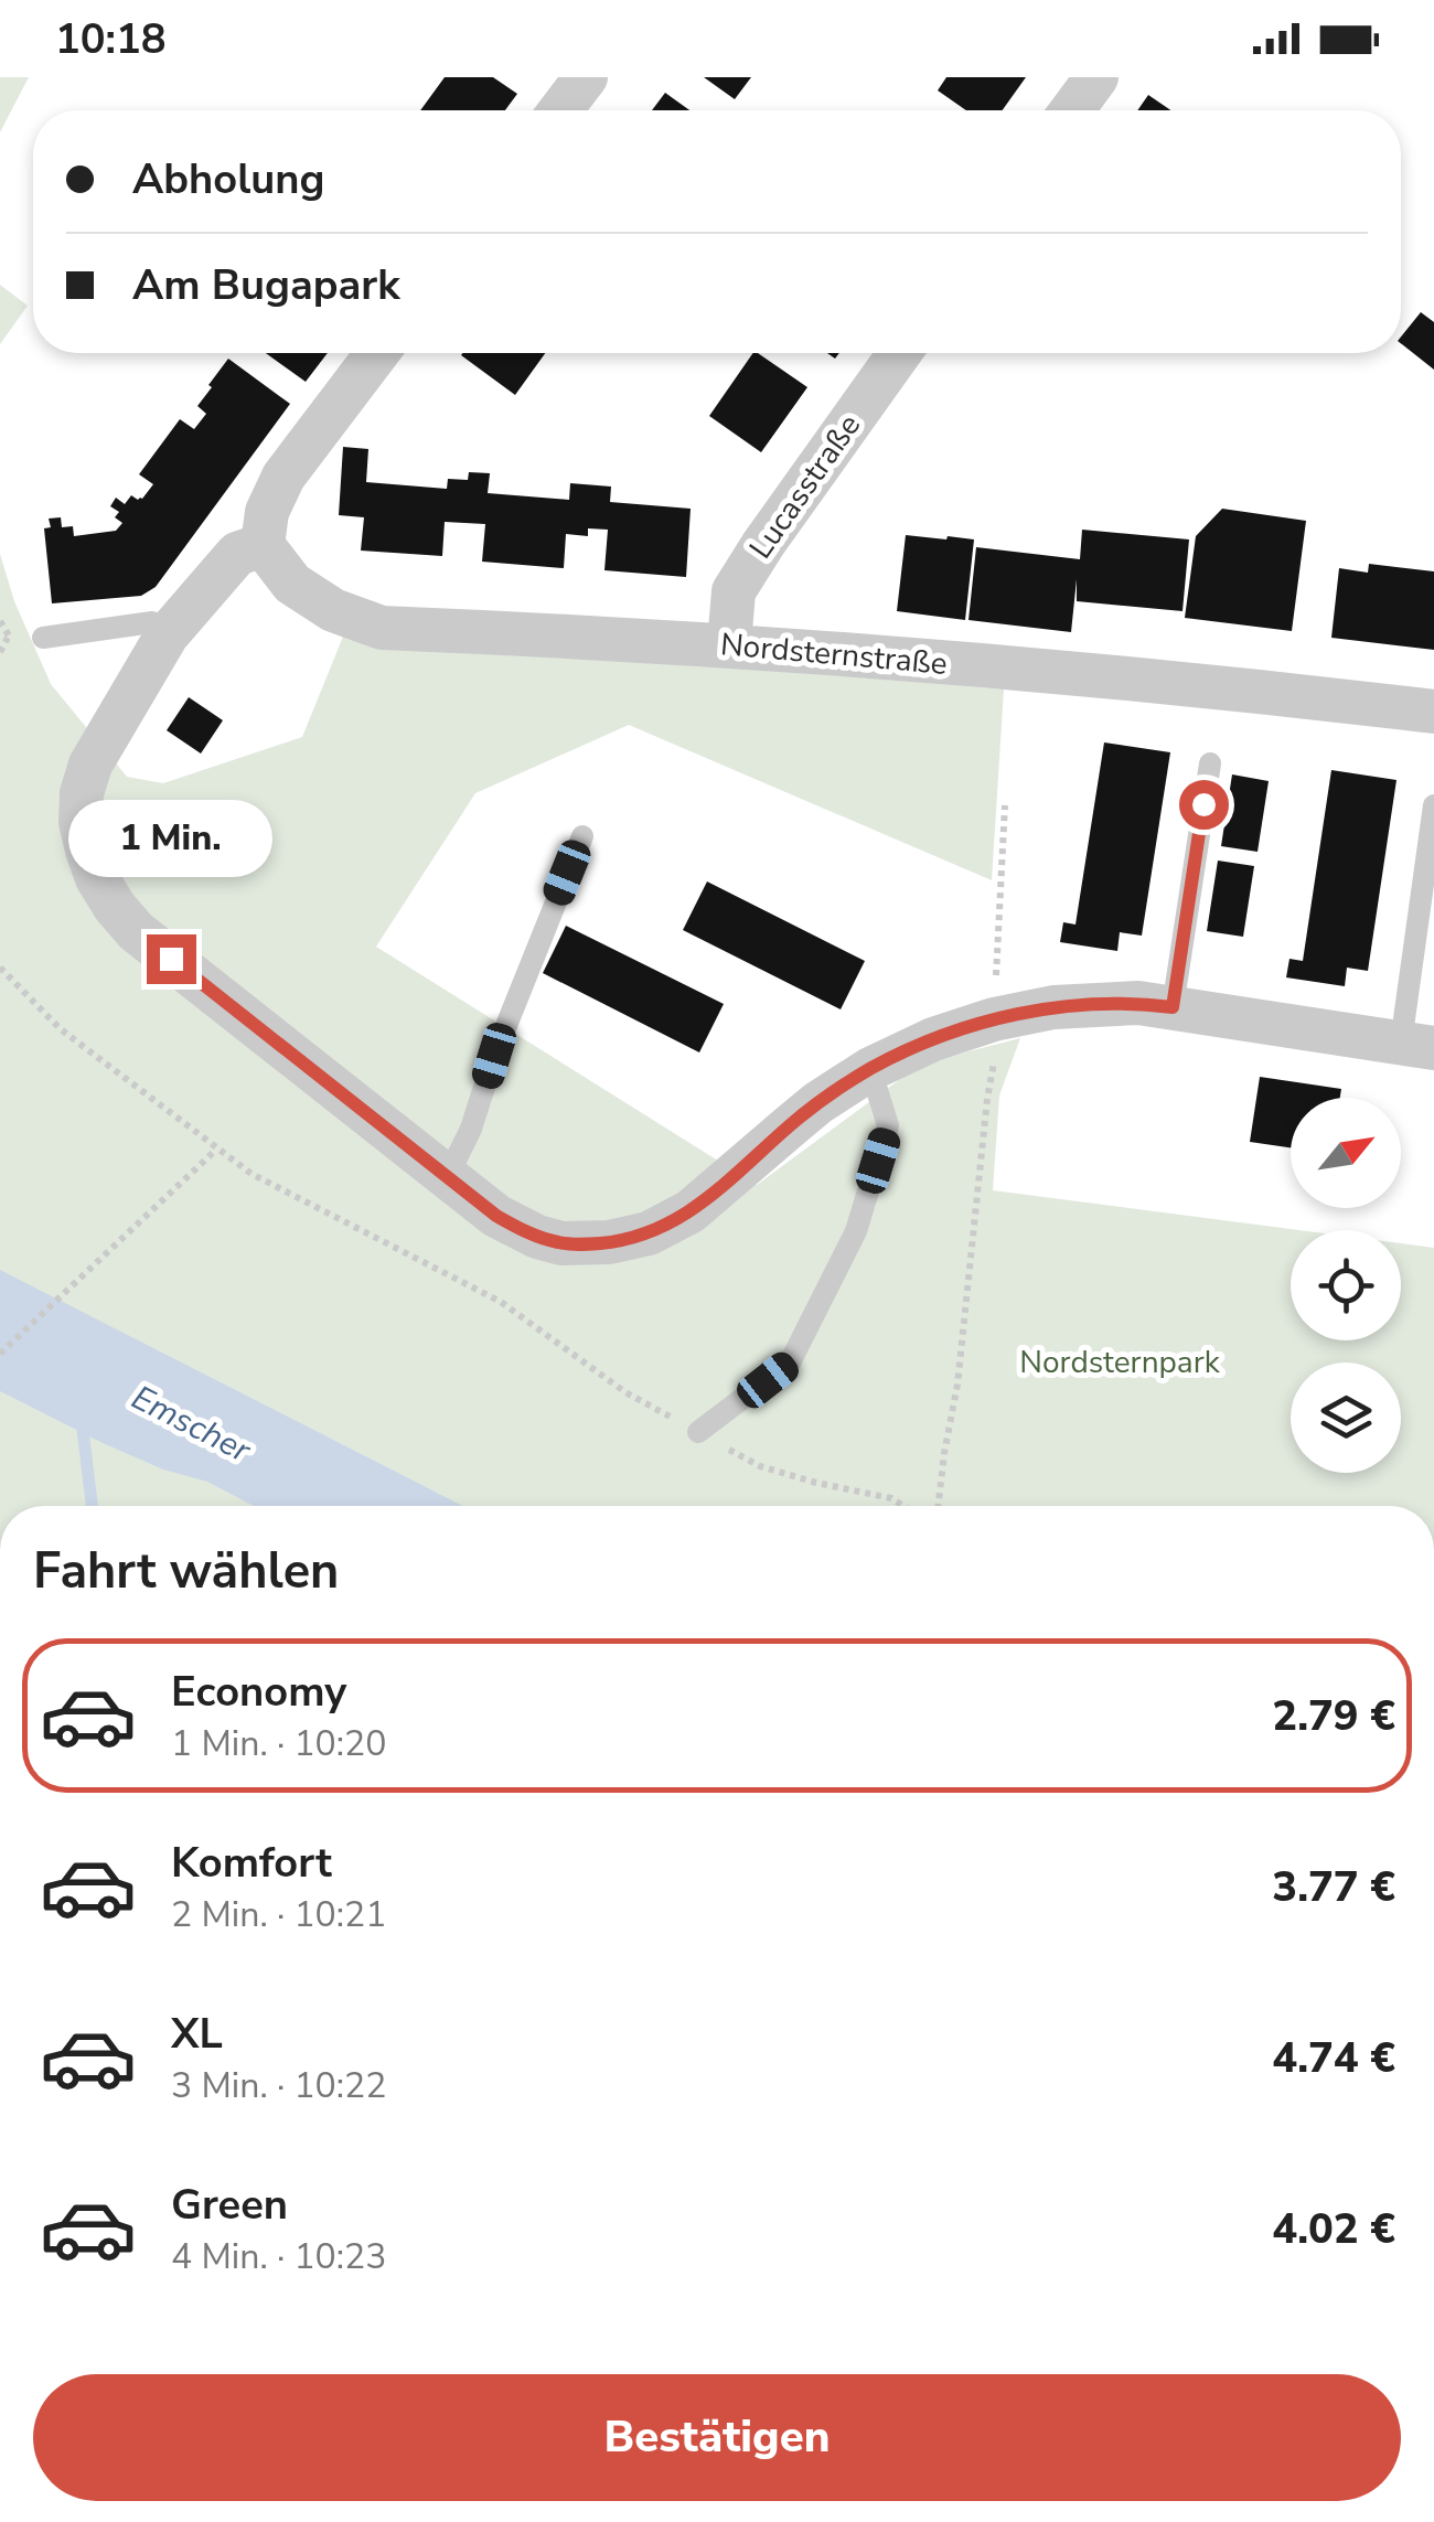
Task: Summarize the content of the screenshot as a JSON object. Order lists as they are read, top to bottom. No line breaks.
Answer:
{"streets":{"street":["Lucasstraße","Nordsternstraße"]},"crossings":[["Lucasstraße","Nordsternstraße"]],"water":["Emscher"],"parks":["Nordsternpark"],"north":"top right","page":{"status":"10:18","banner":["Abholung","Am Bugapark"],"bubble":"1 Min.","heading":"Fahrt wählen","list":[{"name":"Economy","note":"1 Min. · 10:20","value":"2.79 €"},{"name":"Komfort","note":"2 Min. · 10:21","value":"3.77 €"},{"name":"XL","note":"3 Min. · 10:22","value":"4.74 €"},{"name":"Green","note":"4 Min. · 10:23","value":"4.02 €"}],"buttons":"Bestätigen"}}
